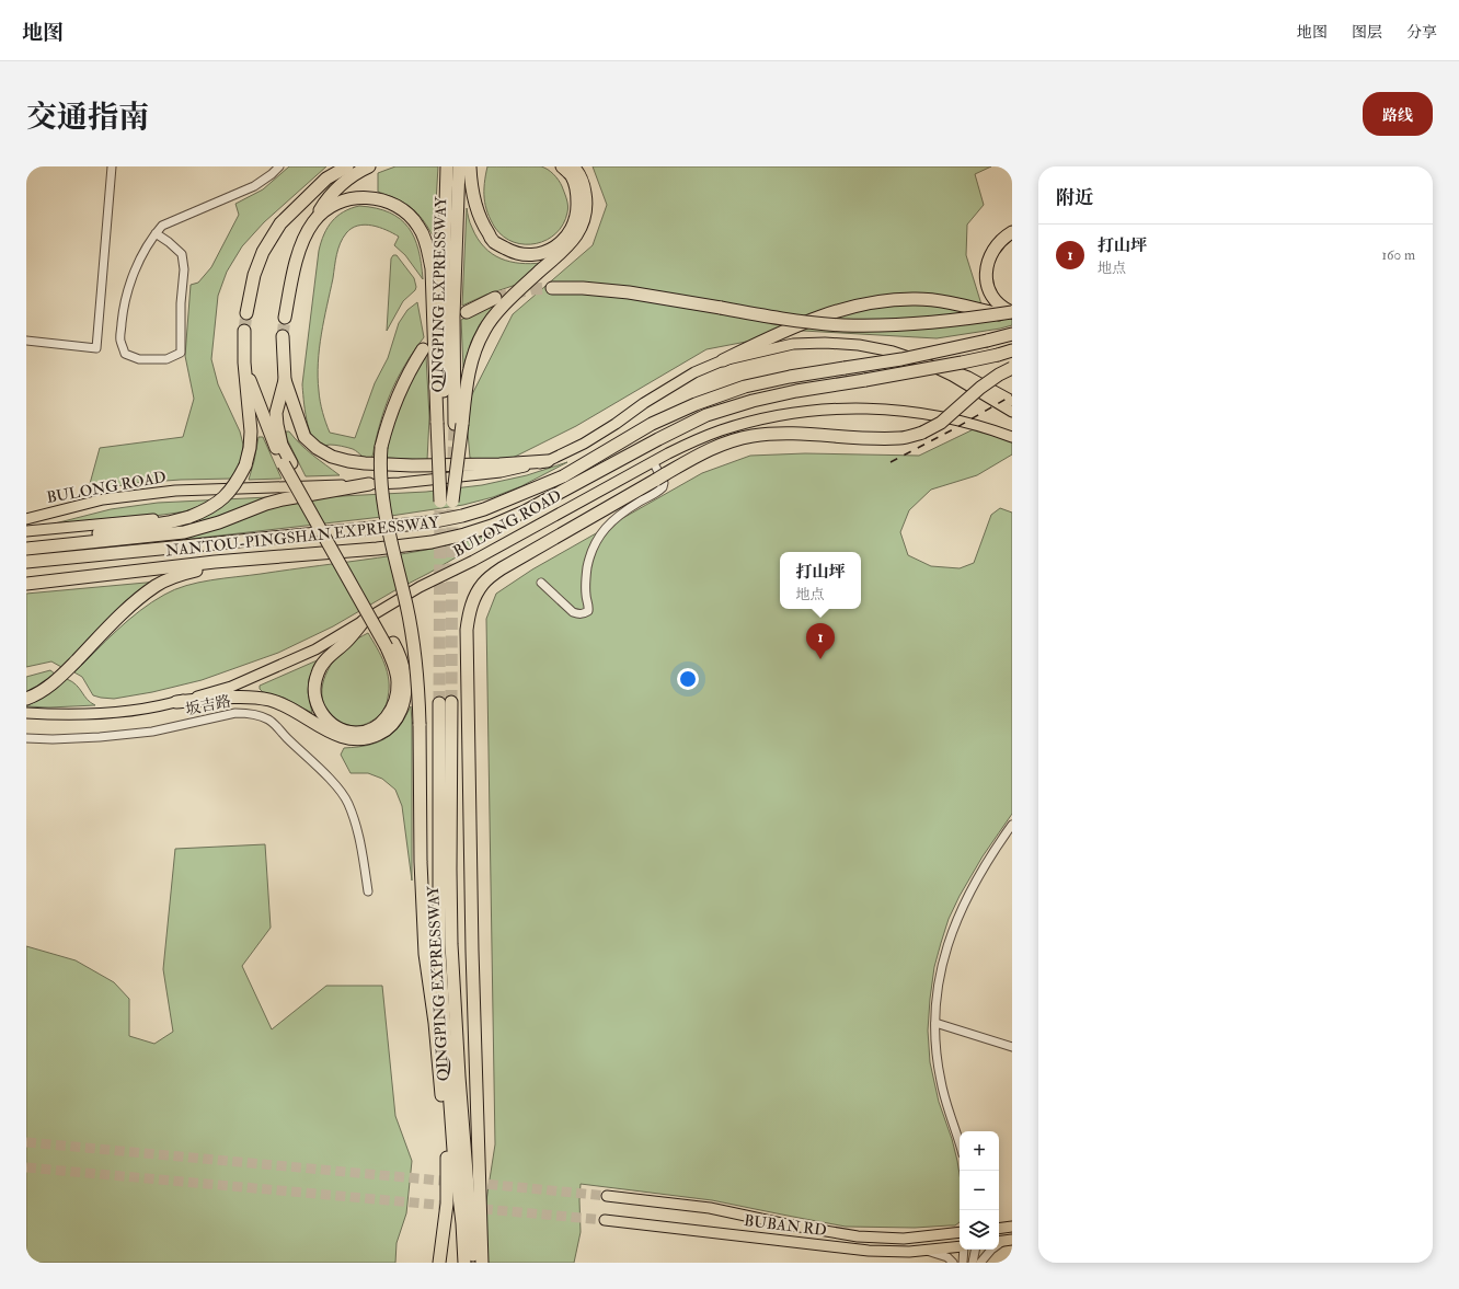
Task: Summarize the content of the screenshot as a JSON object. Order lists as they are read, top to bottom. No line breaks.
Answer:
{"streets":{"highway":["QINGPING EXPRESSWAY","NANTOU-PINGSHAN EXPRESSWAY"],"main road":["BULONG ROAD","BUBAN RD"],"street":["坂吉路"]},"page":{"header":"地图","nav":["地图","图层","分享"],"title":"交通指南","buttons":"路线","heading":"附近","list":[{"mark":"1","name":"打山坪","note":"地点","value":"160 m"}],"popup":["打山坪","地点"],"pins":"1","map_buttons":["+","−"]}}
